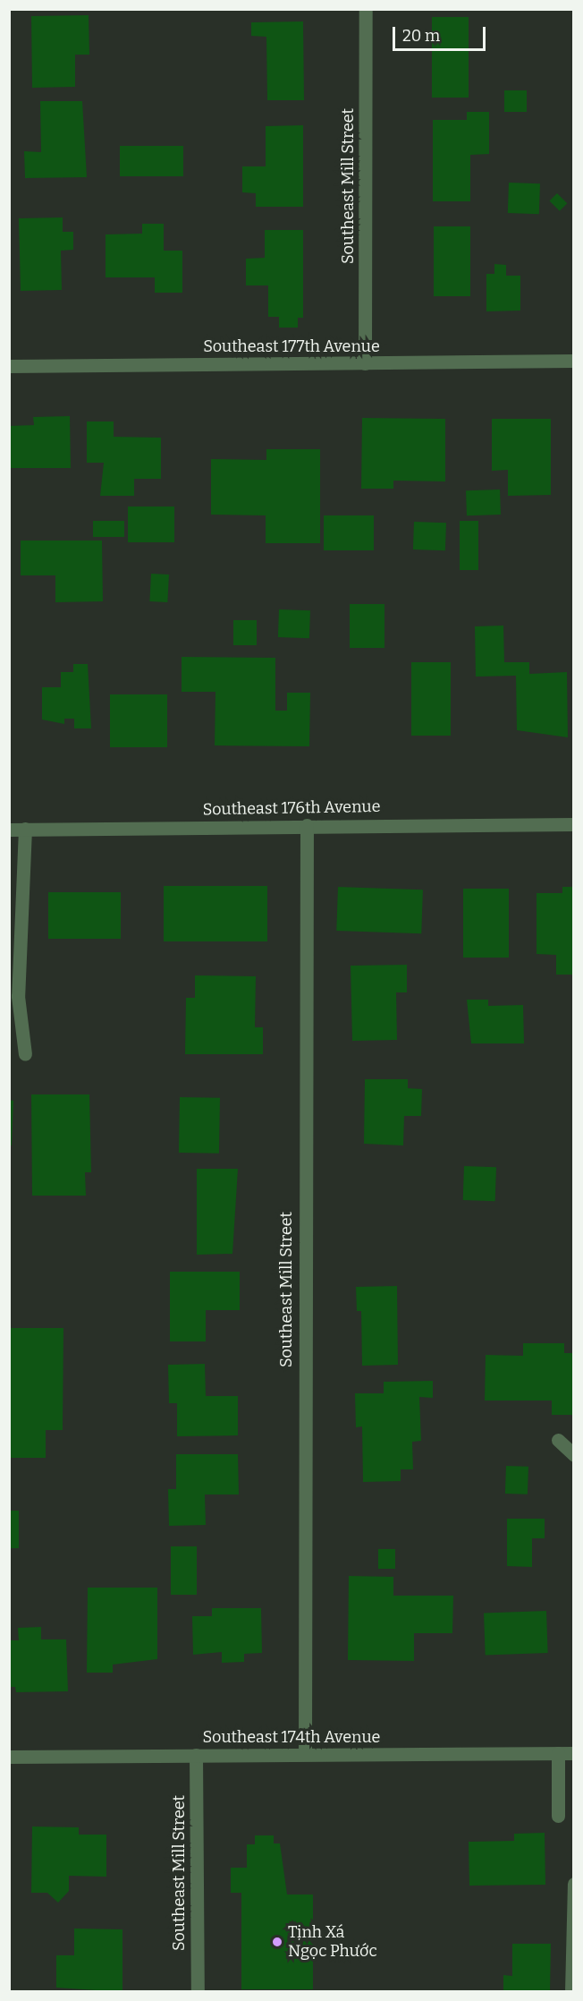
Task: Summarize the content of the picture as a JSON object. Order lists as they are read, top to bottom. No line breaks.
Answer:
{"streets":{"street":["Southeast Mill Street","Southeast 177th Avenue","Southeast 176th Avenue","Southeast 174th Avenue"]},"crossings":[["Southeast Mill Street","Southeast 177th Avenue"],["Southeast Mill Street","Southeast 176th Avenue"],["Southeast Mill Street","Southeast 174th Avenue"]],"places":["Tịnh Xá Ngọc Phước"],"scale_bar":"20 m"}
